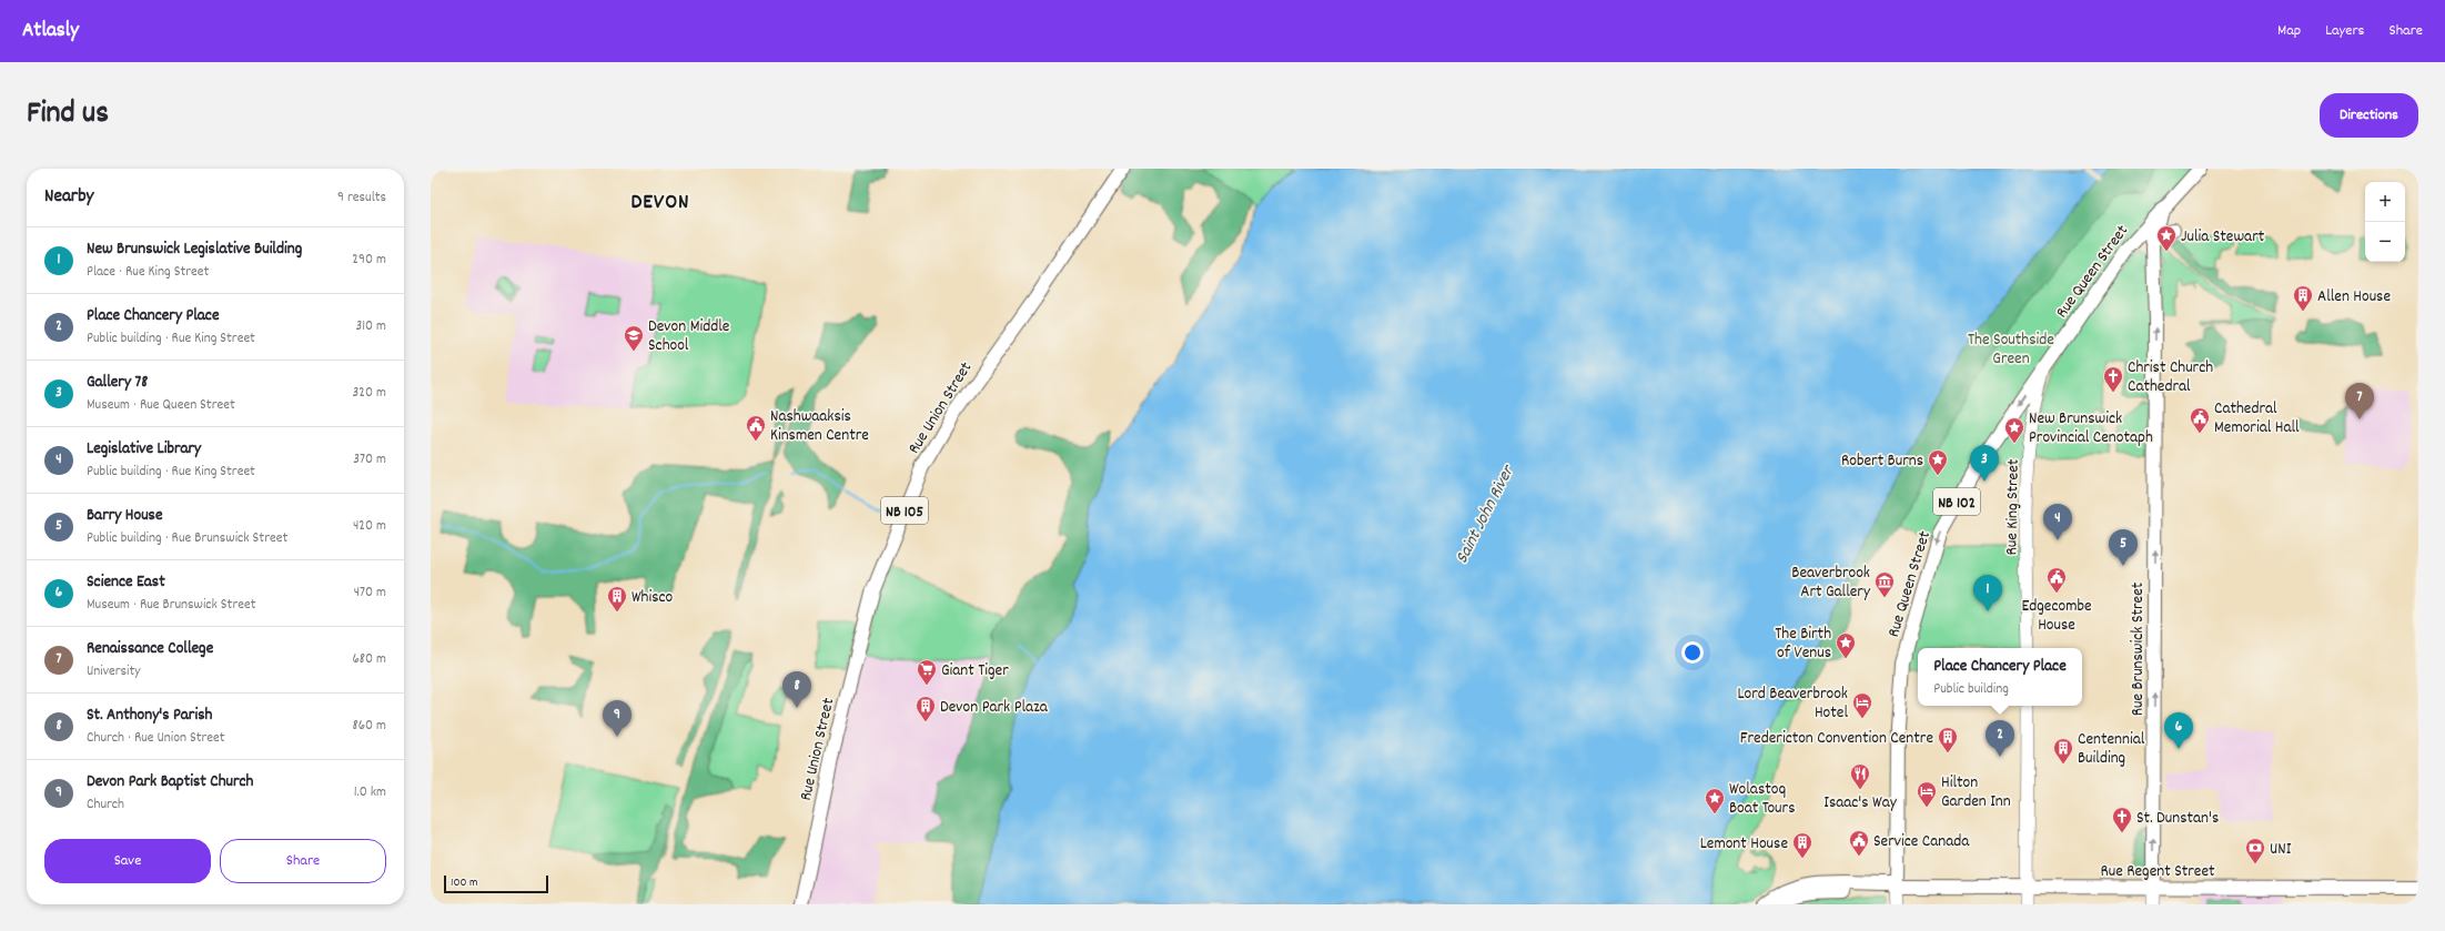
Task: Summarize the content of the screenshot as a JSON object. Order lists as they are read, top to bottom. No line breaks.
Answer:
{"streets":{"main road":["Rue Queen Street","Rue Union Street","NB 102","Rue King Street","NB 105","Rue Brunswick Street","Rue Regent Street"]},"crossings":[["Rue Queen Street","NB 102"],["Rue Queen Street","Rue King Street"],["Rue Queen Street","Rue Brunswick Street"],["Rue Queen Street","Rue Regent Street"],["NB 102","Rue Brunswick Street"],["Rue Brunswick Street","Rue Regent Street"]],"one_way":["Rue Queen Street","Rue Brunswick Street"],"districts":["DEVON"],"water":["Saint John River"],"parks":["The Southside Green"],"places":{"place":["Julia Stewart","New Brunswick Provincial Cenotaph","Robert Burns","The Birth of Venus","Wolastoq Boat Tours"],"building":["Allen House","Whisco","Devon Park Plaza","Fredericton Convention Centre","Centennial Building","Lemont House"],"school or university":["Devon Middle School"],"church":["Christ Church Cathedral","St. Dunstan's"],"public building":["Cathedral Memorial Hall","Nashwaaksis Kinsmen Centre","Edgecombe House","Service Canada"],"museum":["Beaverbrook Art Gallery"],"supermarket":["Giant Tiger"],"hotel":["Lord Beaverbrook Hotel","Hilton Garden Inn"],"restaurant":["Isaac's Way"],"bank":["UNI"]},"scale_bar":"100 m","page":{"header":"Atlasly","nav":["Map","Layers","Share"],"title":"Find us","buttons":["Directions",["Save","Share"]],"heading":["Nearby","9 results"],"map_buttons":["+","−"],"list":[{"mark":"1","name":"New Brunswick Legislative Building","note":"Place · Rue King Street","value":"290 m"},{"mark":"2","name":"Place Chancery Place","note":"Public building · Rue King Street","value":"310 m"},{"mark":"3","name":"Gallery 78","note":"Museum · Rue Queen Street","value":"320 m"},{"mark":"4","name":"Legislative Library","note":"Public building · Rue King Street","value":"370 m"},{"mark":"5","name":"Barry House","note":"Public building · Rue Brunswick Street","value":"420 m"},{"mark":"6","name":"Science East","note":"Museum · Rue Brunswick Street","value":"470 m"},{"mark":"7","name":"Renaissance College","note":"University","value":"680 m"},{"mark":"8","name":"St. Anthony's Parish","note":"Church · Rue Union Street","value":"860 m"},{"mark":"9","name":"Devon Park Baptist Church","note":"Church","value":"1.0 km"}],"pins":["7","3","4","5","1","8","9","6","2"],"popup":["Place Chancery Place","Public building"],"scale":"100 m"}}
